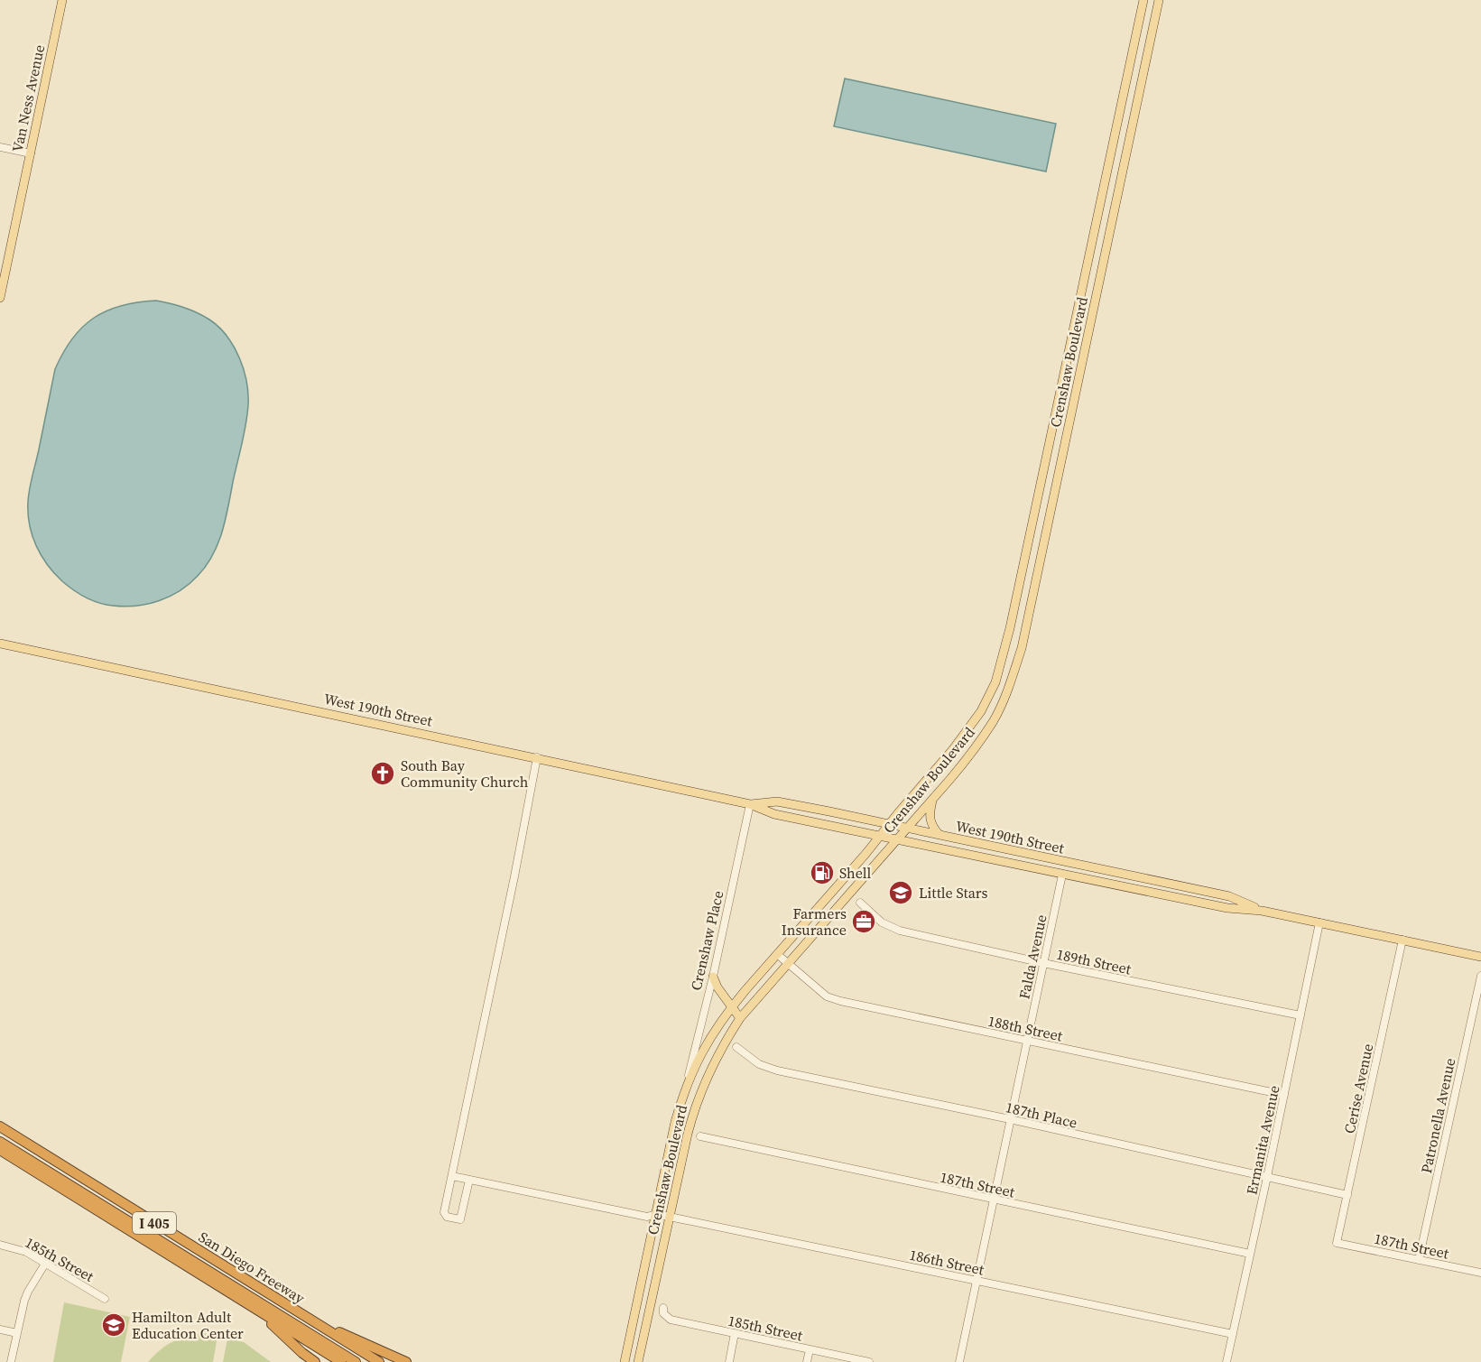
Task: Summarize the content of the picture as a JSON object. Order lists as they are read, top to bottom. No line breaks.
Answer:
{"streets":{"highway":["I 405","San Diego Freeway"],"main road":["Van Ness Avenue","Crenshaw Boulevard","West 190th Street"],"street":["Crenshaw Place","Falda Avenue","189th Street","188th Street","Cerise Avenue","187th Place","Patronella Avenue","Ermanita Avenue","187th Street","185th Street","186th Street"]},"crossings":[["Crenshaw Boulevard","West 190th Street"],["Crenshaw Boulevard","Crenshaw Place"],["Crenshaw Boulevard","188th Street"],["Crenshaw Boulevard","186th Street"],["West 190th Street","Crenshaw Place"],["West 190th Street","Falda Avenue"],["West 190th Street","Cerise Avenue"],["West 190th Street","Ermanita Avenue"],["Falda Avenue","189th Street"],["Falda Avenue","188th Street"],["Falda Avenue","187th Place"],["Falda Avenue","187th Street"],["Falda Avenue","186th Street"],["189th Street","Ermanita Avenue"],["188th Street","Ermanita Avenue"],["Cerise Avenue","187th Place"],["Cerise Avenue","187th Street"],["187th Place","Ermanita Avenue"],["Patronella Avenue","187th Street"],["Ermanita Avenue","187th Street"],["Ermanita Avenue","186th Street"]],"places":{"church":["South Bay Community Church"],"fuel station":["Shell"],"school or university":["Little Stars","Hamilton Adult Education Center"],"office":["Farmers Insurance"]}}
